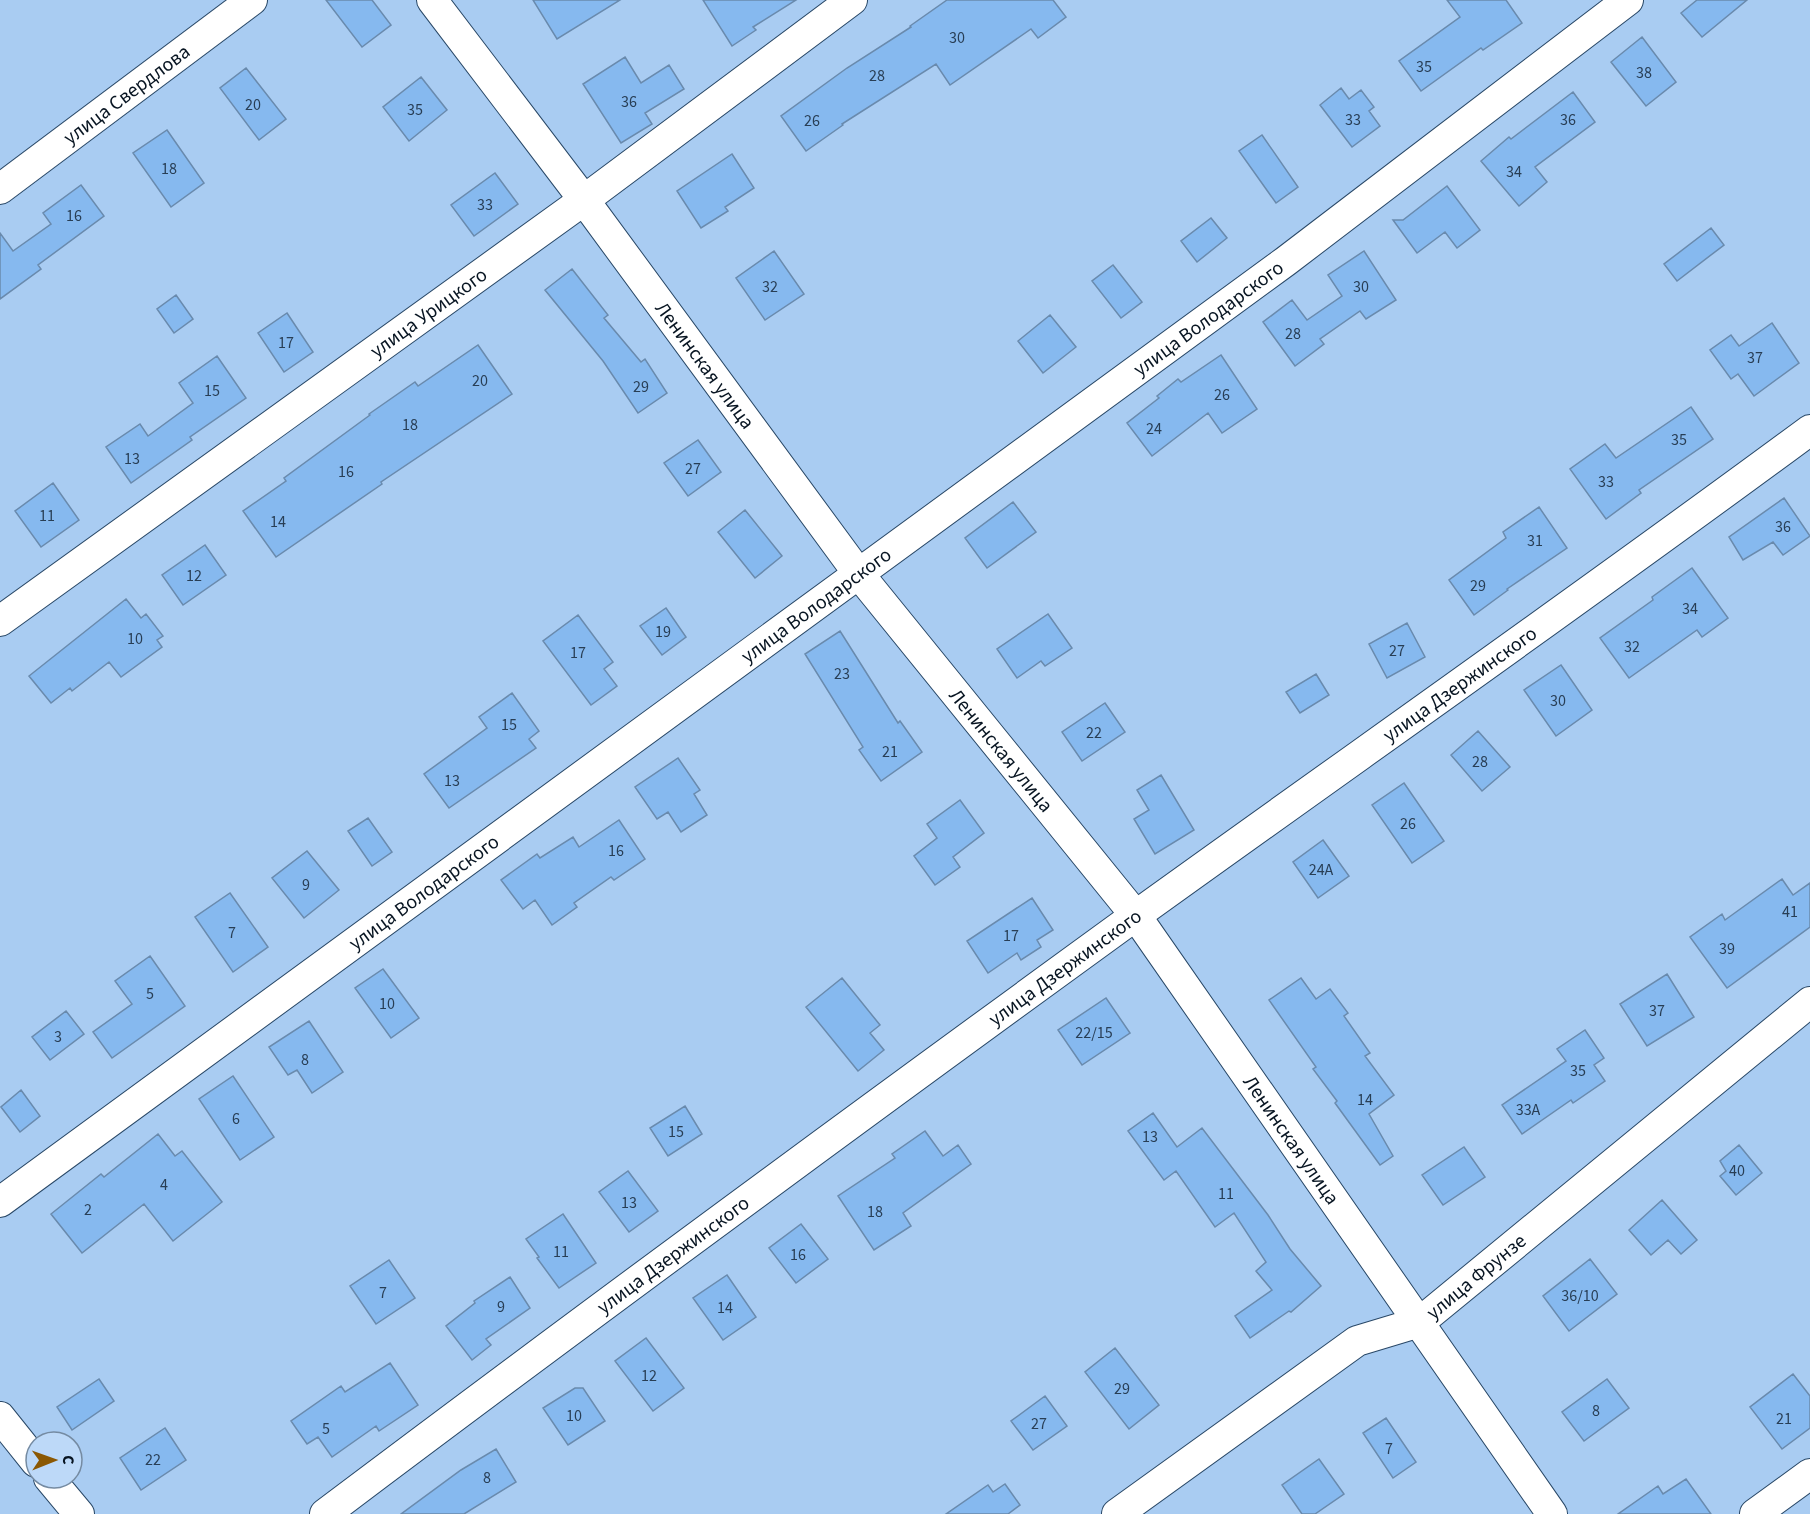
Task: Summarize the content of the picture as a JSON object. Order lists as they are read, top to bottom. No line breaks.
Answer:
{"streets":{"street":["улица Свердлова","улица Урицкого","улица Володарского","Ленинская улица","улица Дзержинского","улица Фрунзе"]},"crossings":[["улица Урицкого","Ленинская улица"],["улица Володарского","Ленинская улица"],["Ленинская улица","улица Дзержинского"],["Ленинская улица","улица Фрунзе"]],"house_numbers":["30","35","38","28","36","20","35","33","36","26","18","34","33","16","32","30","28","17","37","20","29","15","26","18","24","35","13","27","16","33","11","14","36","31","12","29","34","19","10","32","27","17","23","30","15","22","21","28","13","26","16","24А","9","41","7","17","39","5","10","37","22/15","3","8","35","14","33А","6","15","13","40","4","11","13","2","18","11","16","7","36/10","9","14","12","29","8","10","21","27","5","7","22","8"],"north":"right"}
